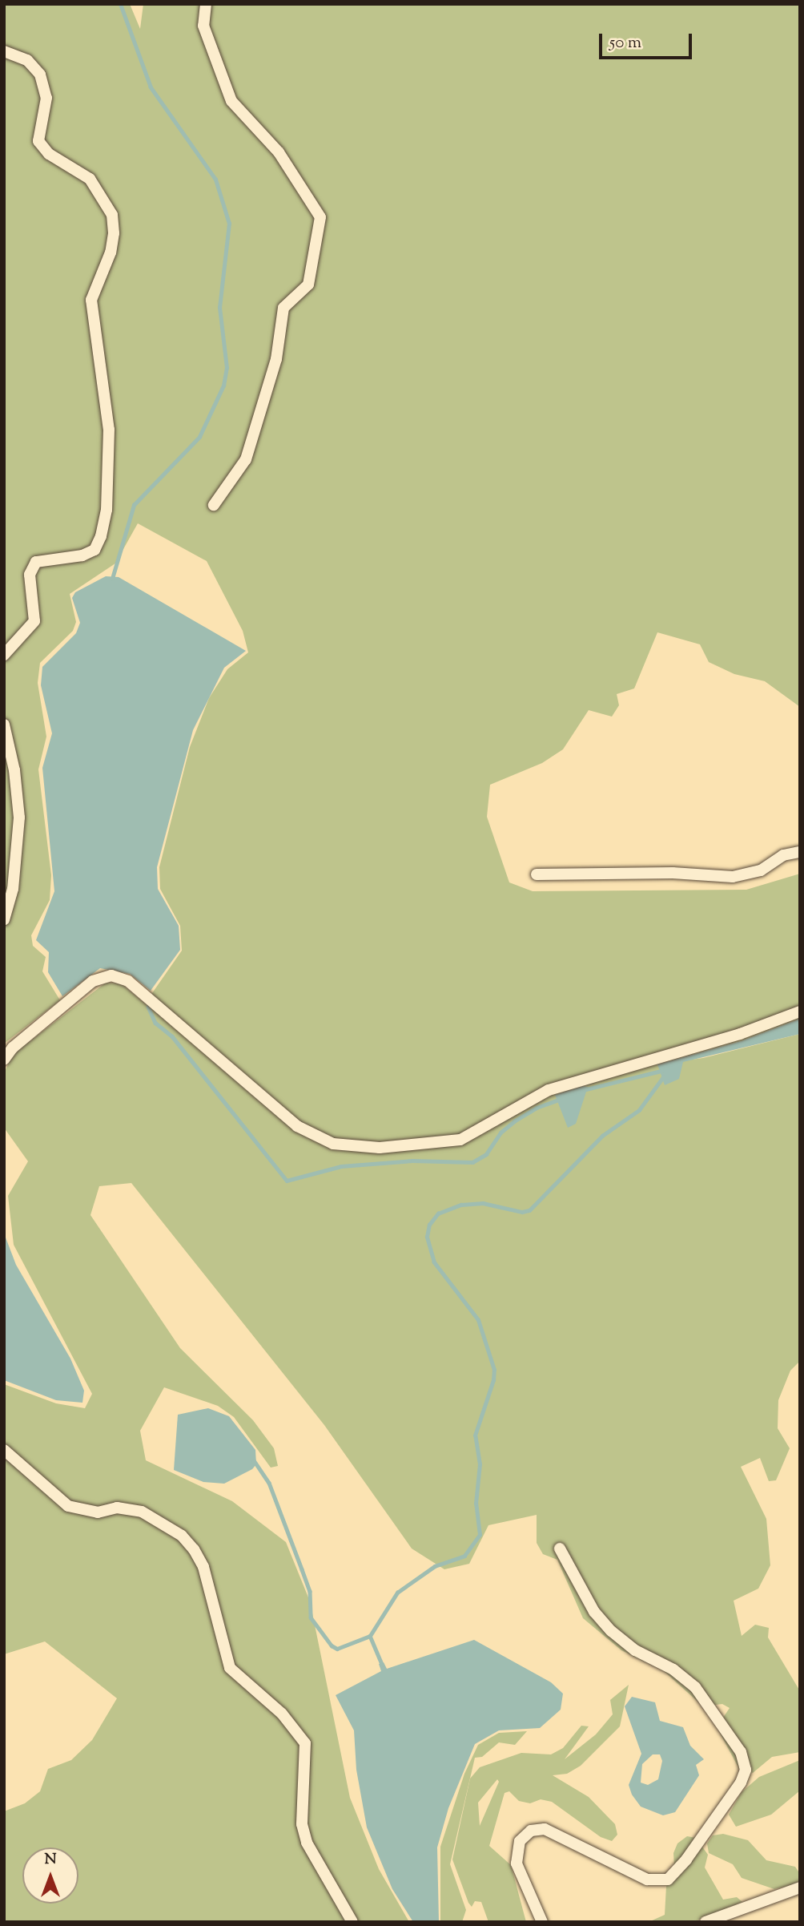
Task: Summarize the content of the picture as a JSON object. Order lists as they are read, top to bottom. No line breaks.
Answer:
{"scale_bar":"50 m","north":"top"}
